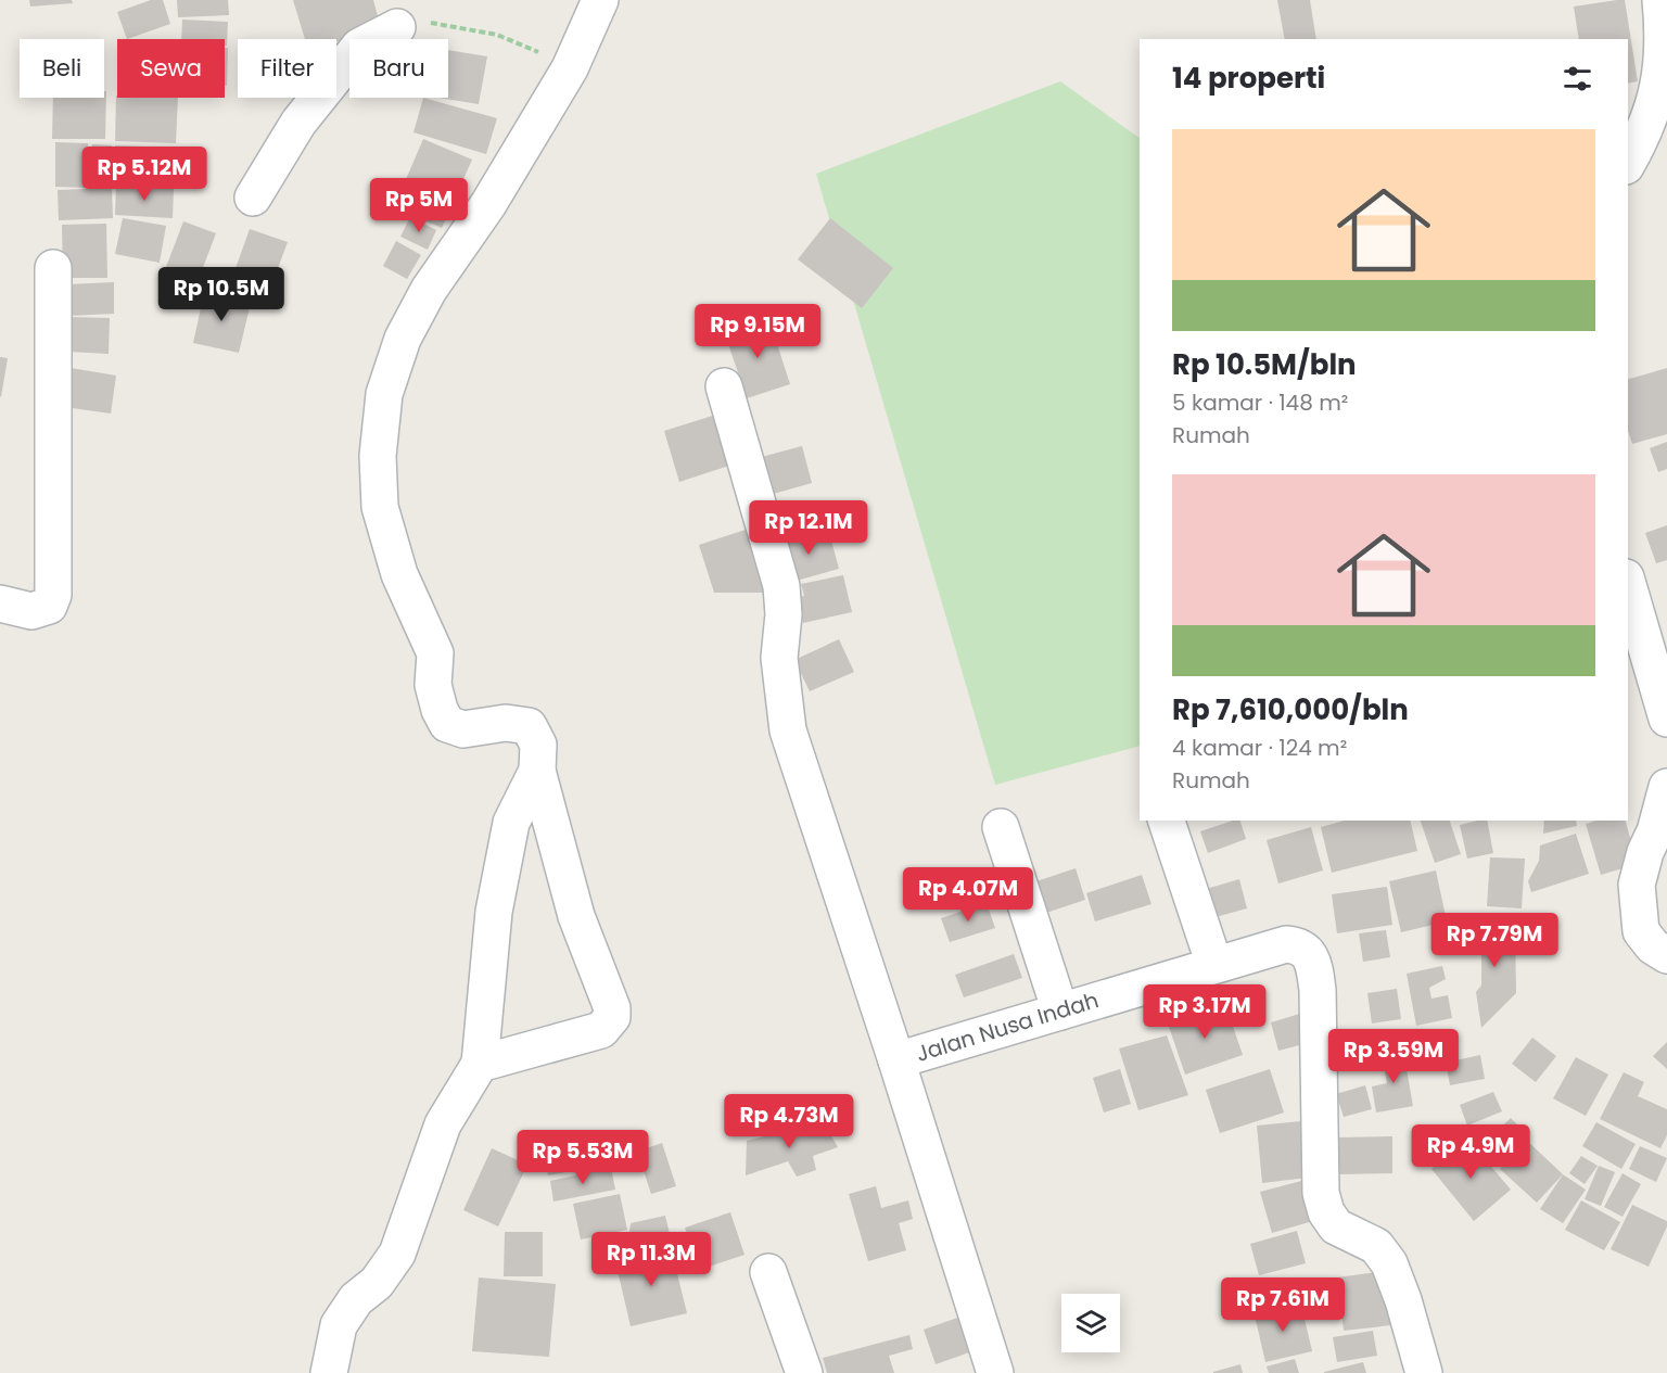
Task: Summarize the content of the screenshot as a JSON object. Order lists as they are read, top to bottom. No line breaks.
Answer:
{"streets":{"street":["Jalan Nusa Indah"]},"page":{"chip":["Beli","Sewa","Filter","Baru"],"heading":"14 properti","list":[{"name":"Rp 10.5M/bln","note":"5 kamar · 148 m² · Rumah"},{"name":"Rp 7,610,000/bln","note":"4 kamar · 124 m² · Rumah"}],"price":["Rp 5.12M","Rp 5M","Rp 10.5M","Rp 9.15M","Rp 12.1M","Rp 4.07M","Rp 7.79M","Rp 3.17M","Rp 3.59M","Rp 4.73M","Rp 4.9M","Rp 5.53M","Rp 11.3M","Rp 7.61M"]}}
